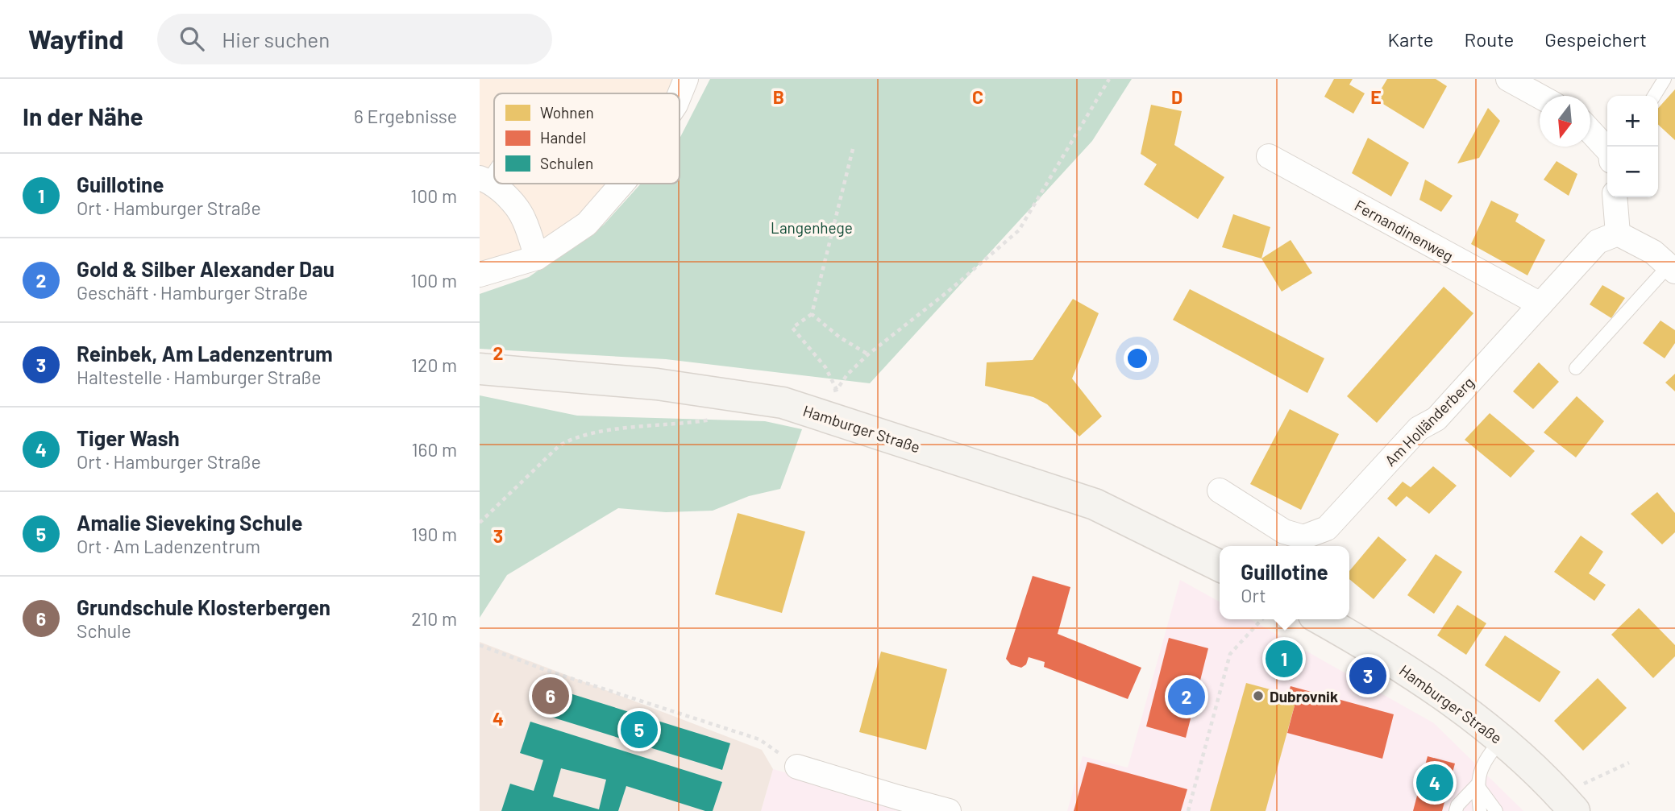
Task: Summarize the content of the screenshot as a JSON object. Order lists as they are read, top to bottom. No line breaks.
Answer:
{"streets":{"main road":["Hamburger Straße"],"street":["Fernandinenweg","Am Holländerberg"]},"crossings":[["Fernandinenweg","Am Holländerberg"]],"parks":["Langenhege"],"places":["Dubrovnik"],"legend":["Wohnen","Handel","Schulen"],"north":"bottom","page":{"header":"Wayfind","search":"Hier suchen","nav":["Karte","Route","Gespeichert"],"heading":["In der Nähe","6 Ergebnisse"],"map_buttons":["+","−"],"list":[{"mark":"1","name":"Guillotine","note":"Ort · Hamburger Straße","value":"100 m"},{"mark":"2","name":"Gold & Silber Alexander Dau","note":"Geschäft · Hamburger Straße","value":"100 m"},{"mark":"3","name":"Reinbek, Am Ladenzentrum","note":"Haltestelle · Hamburger Straße","value":"120 m"},{"mark":"4","name":"Tiger Wash","note":"Ort · Hamburger Straße","value":"160 m"},{"mark":"5","name":"Amalie Sieveking Schule","note":"Ort · Am Ladenzentrum","value":"190 m"},{"mark":"6","name":"Grundschule Klosterbergen","note":"Schule","value":"210 m"}],"popup":["Guillotine","Ort"],"pins":["1","3","6","2","5","4"]},"grid":{"columns":["B","C","D","E"],"rows":["2","3","4"]}}
